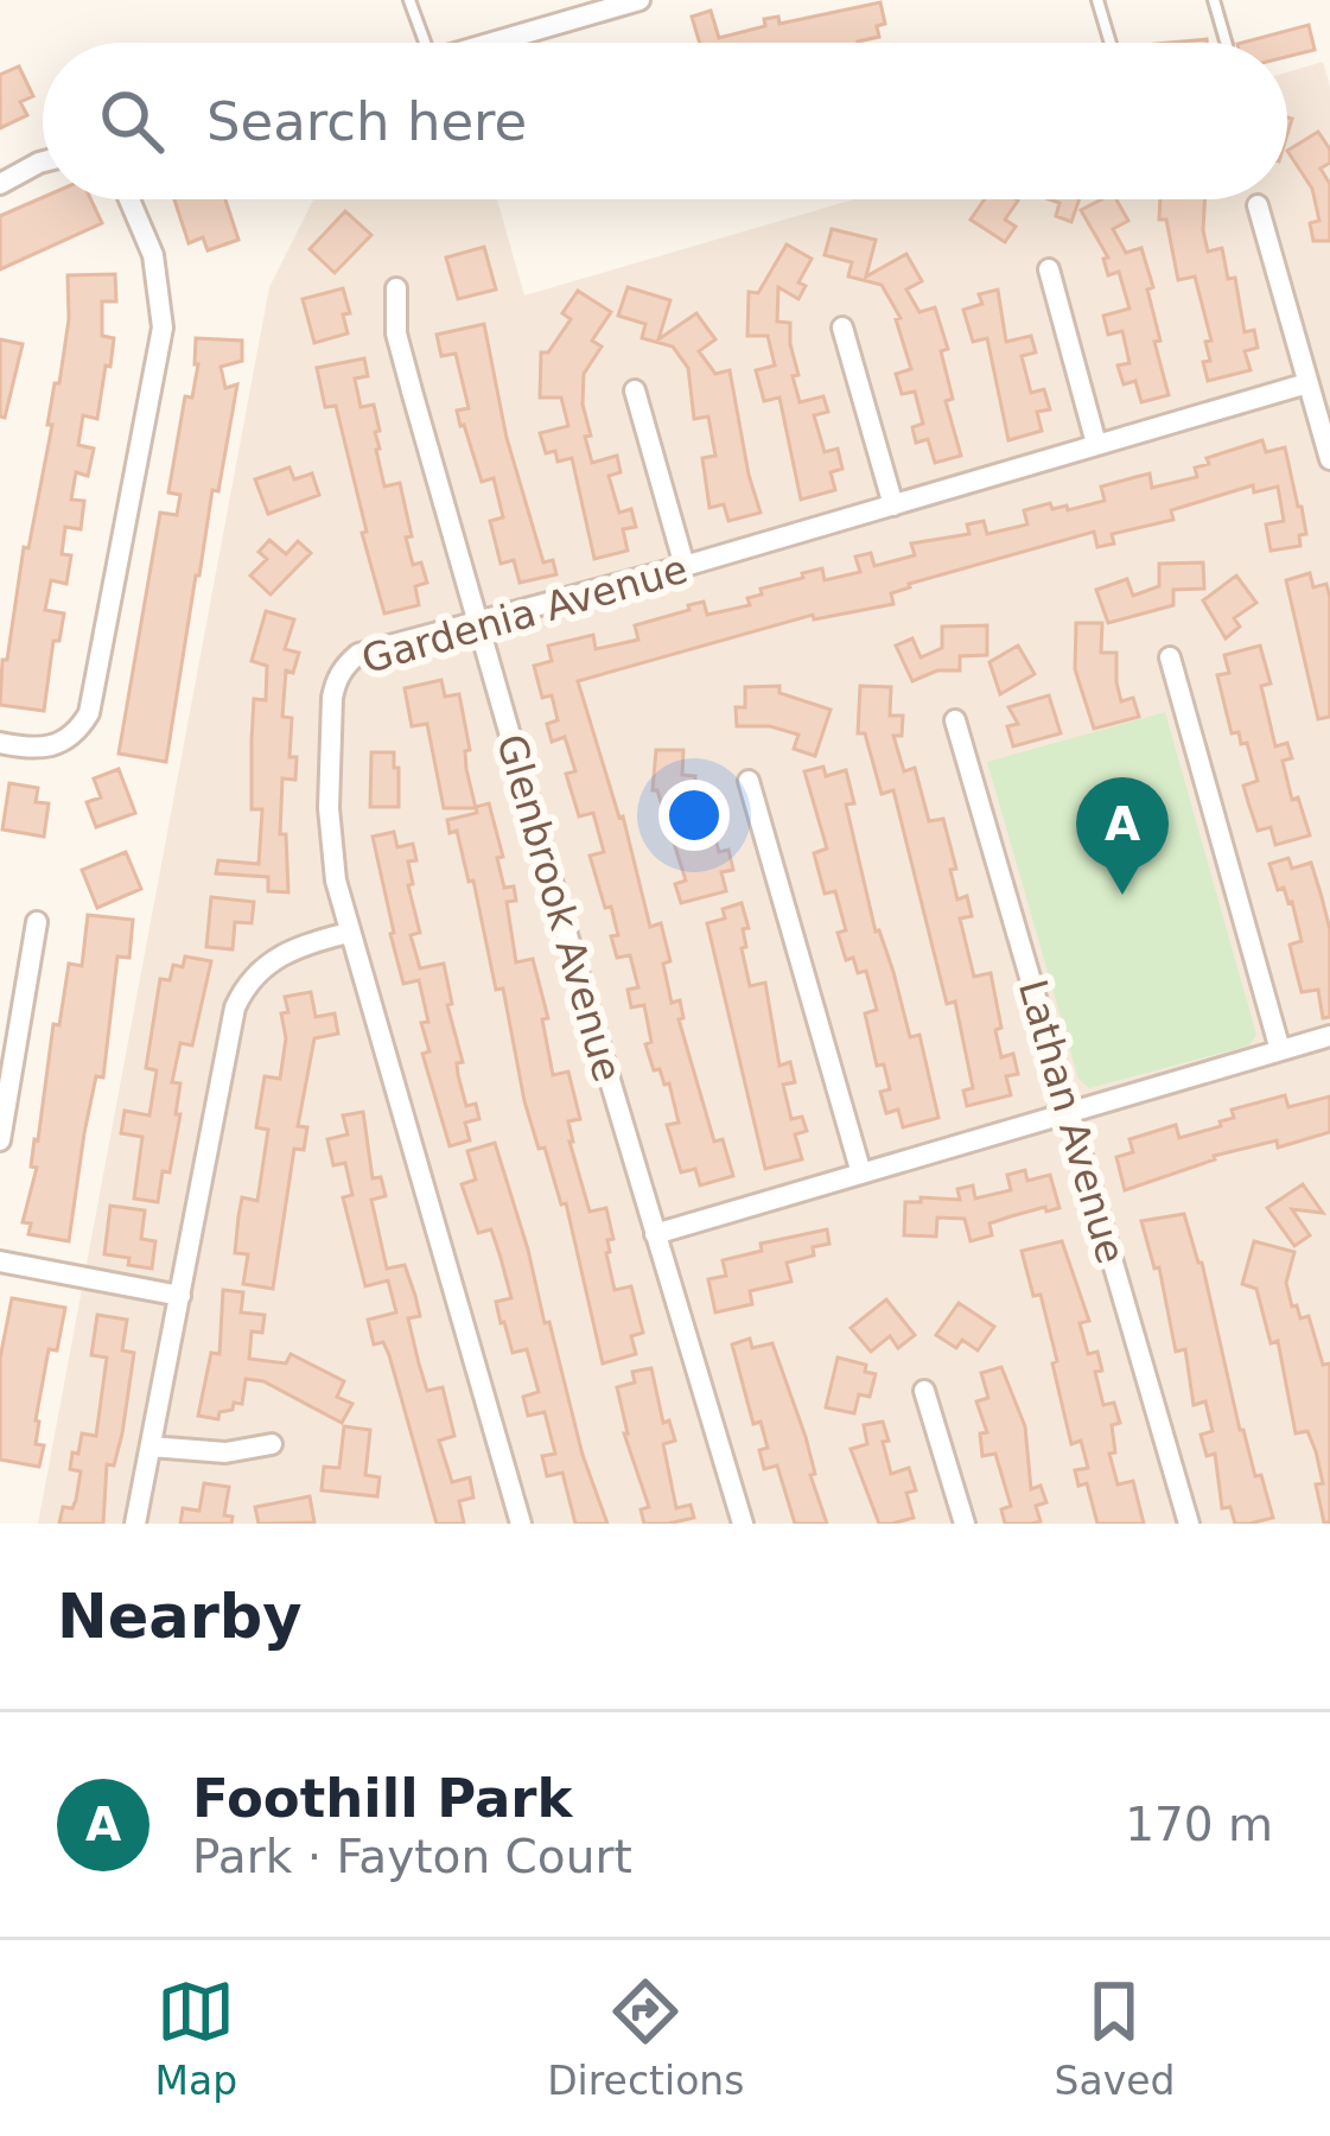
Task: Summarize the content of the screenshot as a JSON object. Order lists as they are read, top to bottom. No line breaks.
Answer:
{"streets":{"street":["Gardenia Avenue","Glenbrook Avenue","Lathan Avenue"]},"crossings":[["Gardenia Avenue","Glenbrook Avenue"]],"page":{"search":"Search here","pins":"A","heading":"Nearby","list":[{"mark":"A","name":"Foothill Park","note":"Park · Fayton Court","value":"170 m"}],"nav":["Map","Directions","Saved"]}}
